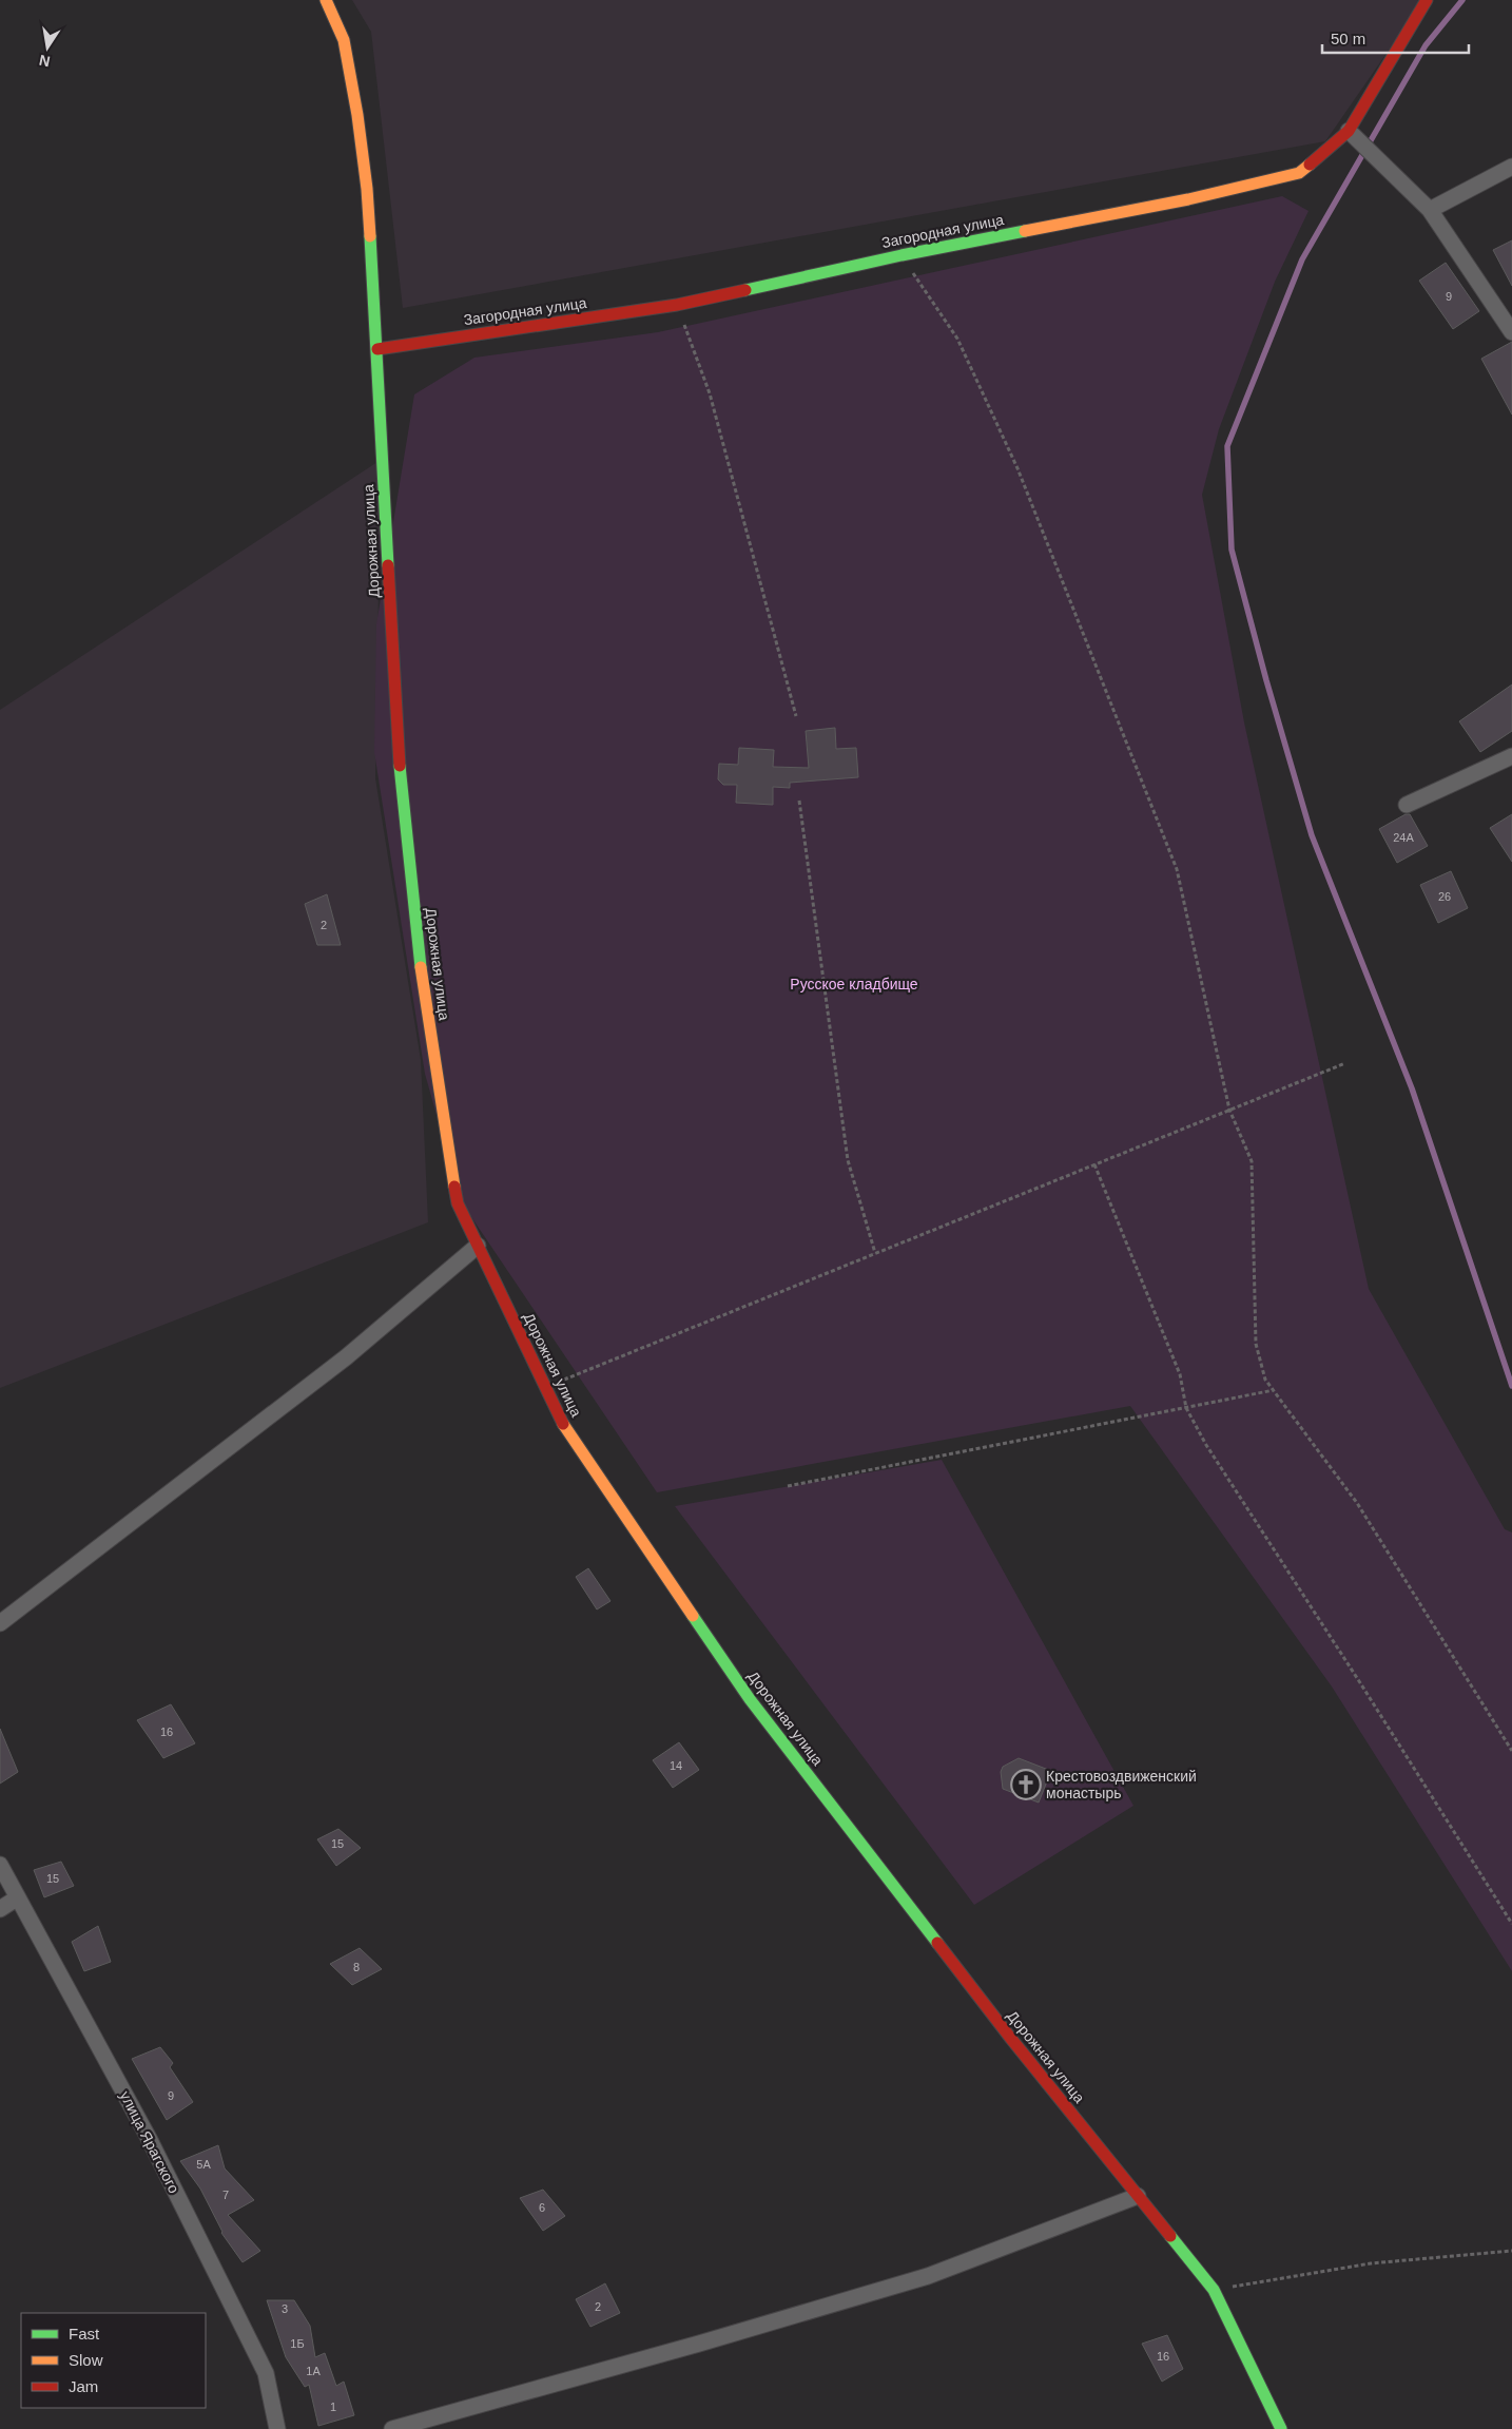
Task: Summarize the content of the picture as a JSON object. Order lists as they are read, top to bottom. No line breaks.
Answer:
{"streets":{"street":["Загородная улица","Дорожная улица","улица Ярагского"]},"crossings":[["Загородная улица","Дорожная улица"]],"parks":["Русское кладбище"],"places":{"church":["Крестовоздвиженский монастырь"]},"house_numbers":["9","24А","26","2","16","14","15","15","8","9","5А","7","6","2","3","1Б","16","1А","1"],"legend":["Fast","Slow","Jam"],"scale_bar":"50 m","north":"bottom"}
